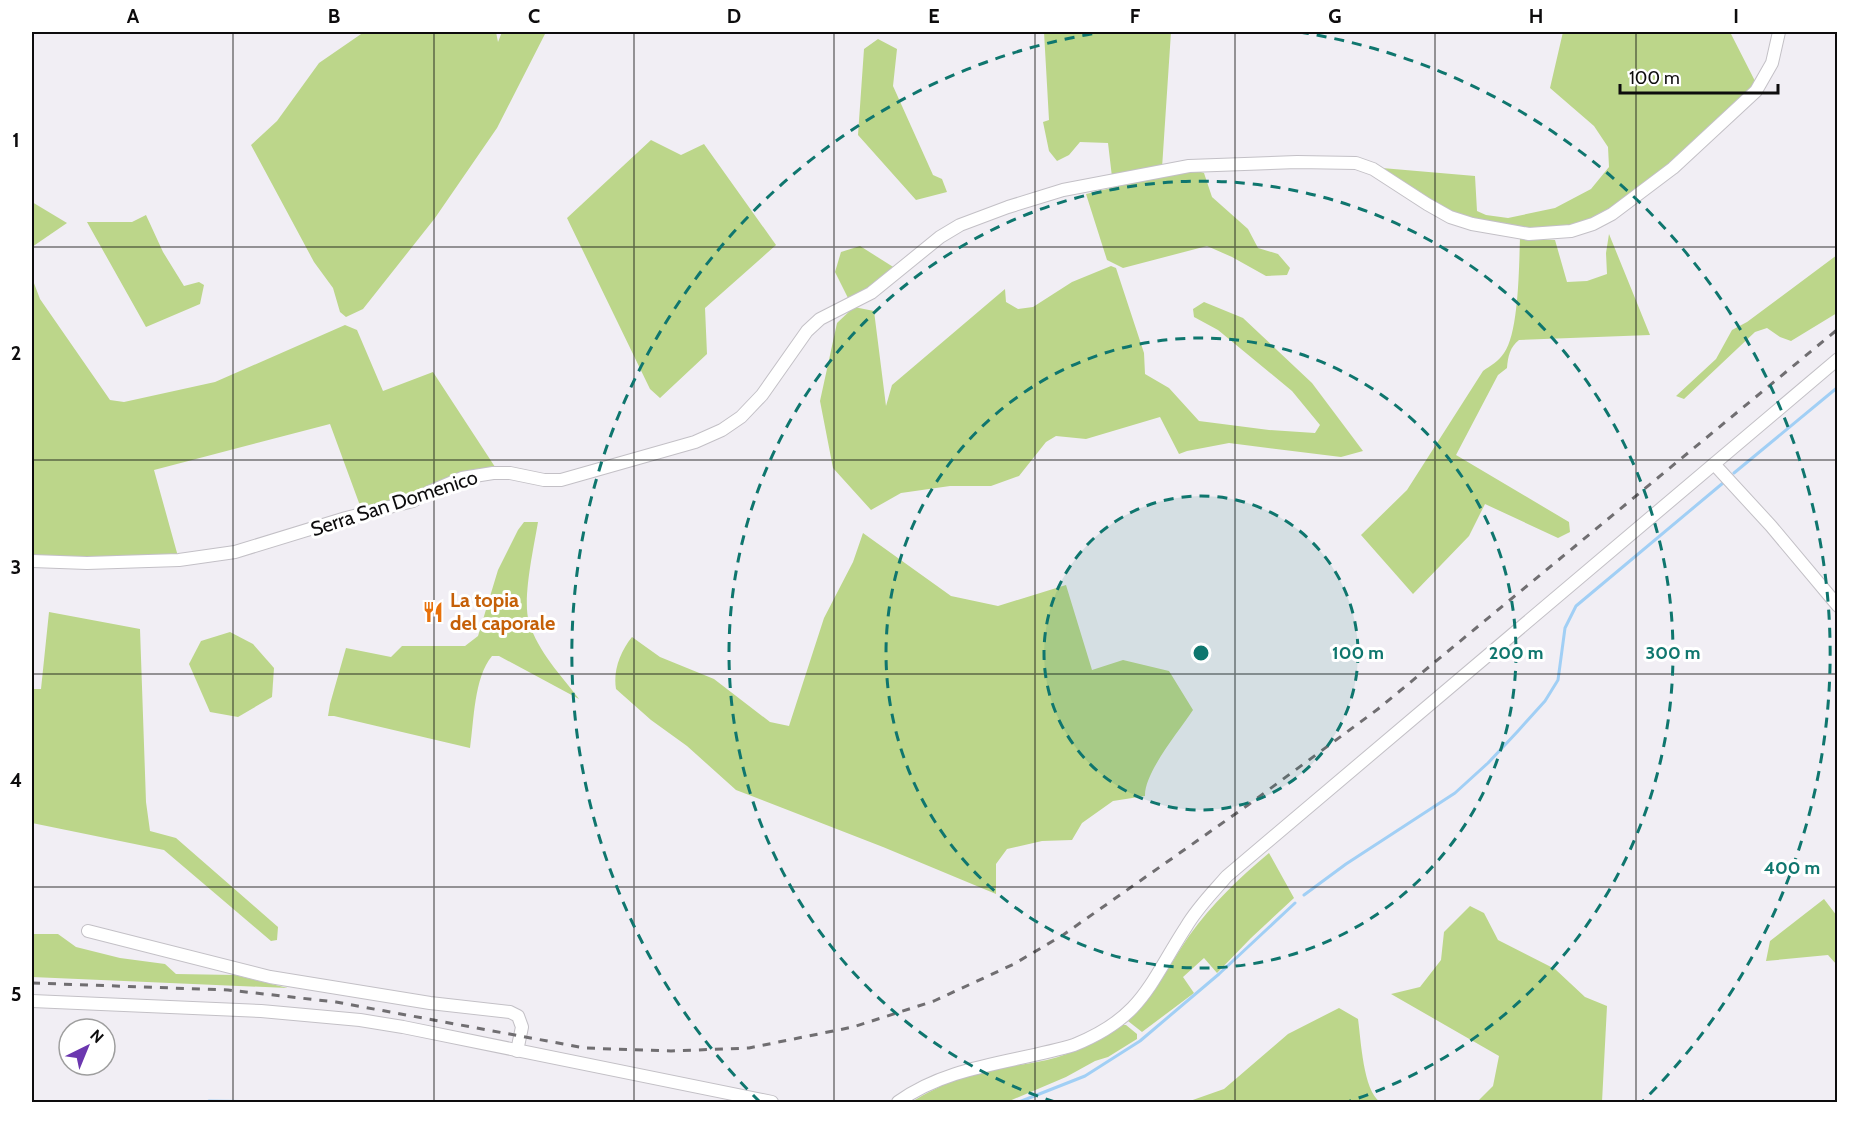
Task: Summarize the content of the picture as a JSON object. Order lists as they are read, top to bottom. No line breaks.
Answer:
{"streets":{"street":["Serra San Domenico"]},"places":{"restaurant":["La topia del caporale"]},"scale_bar":"100 m","north":"top right","grid":{"columns":["A","B","C","D","E","F","G","H","I"],"rows":["1","2","3","4","5"]},"rings":["100 m","200 m","300 m","400 m"]}
